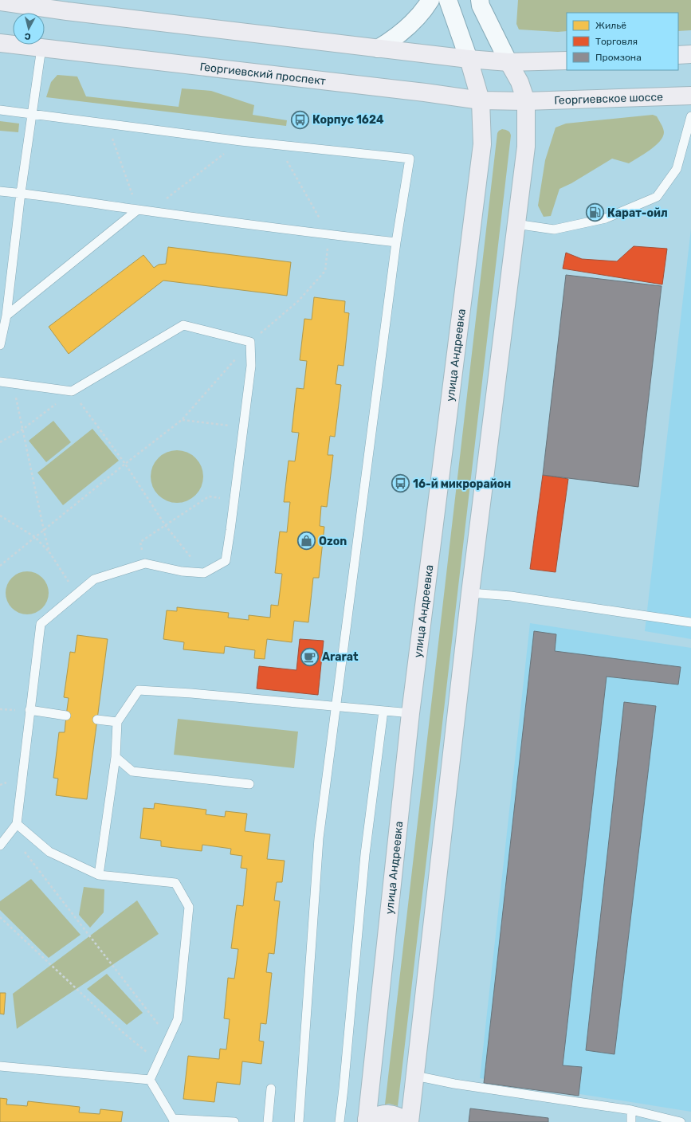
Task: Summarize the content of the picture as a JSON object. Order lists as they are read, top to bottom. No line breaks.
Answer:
{"streets":{"main road":["Георгиевский проспект","Георгиевское шоссе","улица Андреевка"]},"crossings":[["Георгиевский проспект","Георгиевское шоссе"],["Георгиевский проспект","улица Андреевка"]],"places":{"bus stop":["Корпус 1624","16-й микрорайон"],"fuel station":["Карат-ойл"],"shop":["Ozon"],"cafe":["Ararat"]},"legend":["Жильё","Торговля","Промзона"],"north":"bottom"}
